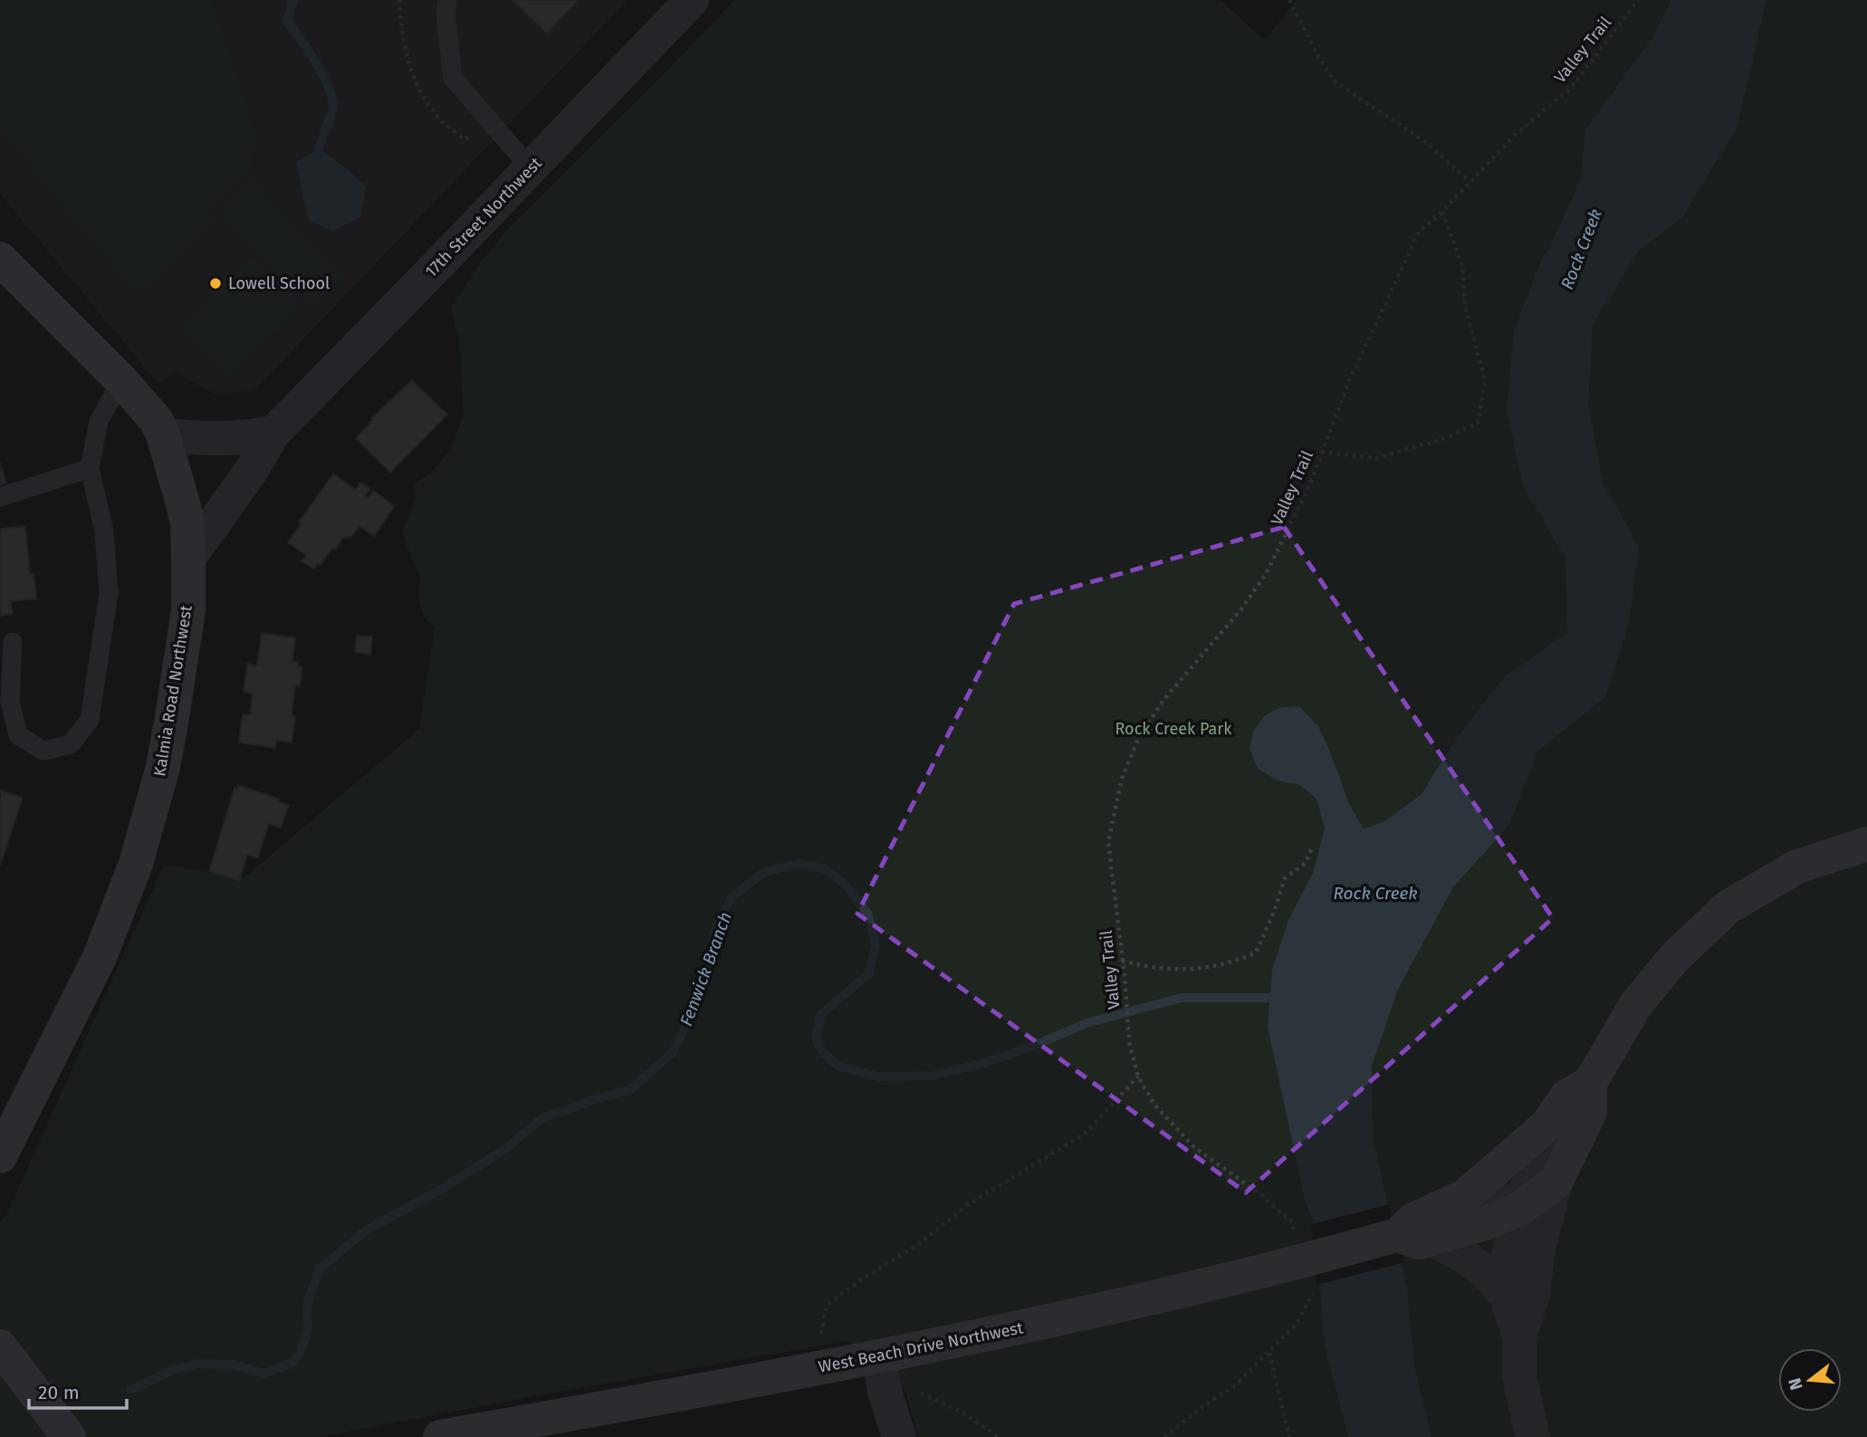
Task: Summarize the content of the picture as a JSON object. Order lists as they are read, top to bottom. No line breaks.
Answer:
{"streets":{"street":["17th Street Northwest","Kalmia Road Northwest","West Beach Drive Northwest"],"path":["Valley Trail"]},"crossings":[["17th Street Northwest","Kalmia Road Northwest"]],"water":["Rock Creek","Fenwick Branch"],"parks":["Rock Creek Park"],"places":["Lowell School"],"scale_bar":"20 m","north":"left"}
